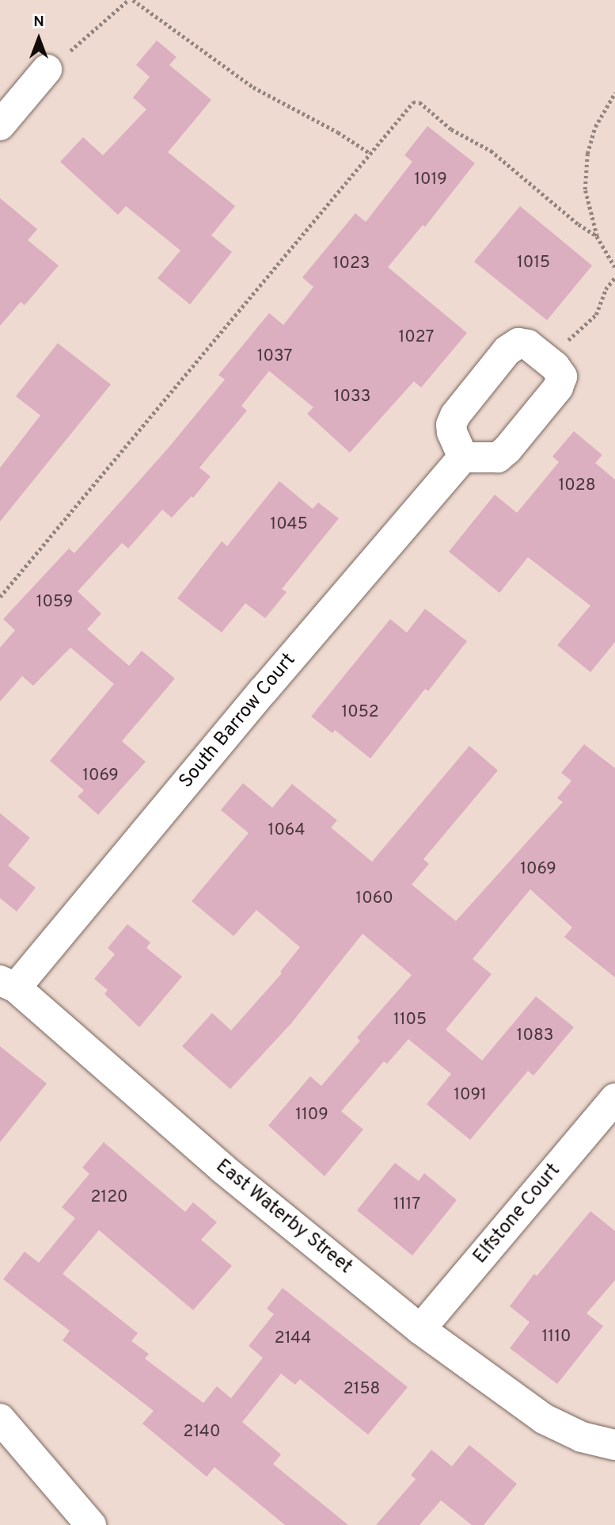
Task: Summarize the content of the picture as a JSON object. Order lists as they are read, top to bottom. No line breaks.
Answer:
{"streets":{"street":["South Barrow Court","Elfstone Court","East Waterby Street"]},"crossings":[["South Barrow Court","East Waterby Street"],["Elfstone Court","East Waterby Street"]],"house_numbers":["1019","1015","1023","1027","1037","1033","1028","1045","1059","1052","1069","1064","1069","1060","1105","1083","1091","1109","2120","1117","1110","2144","2158","2140"],"north":"top"}
